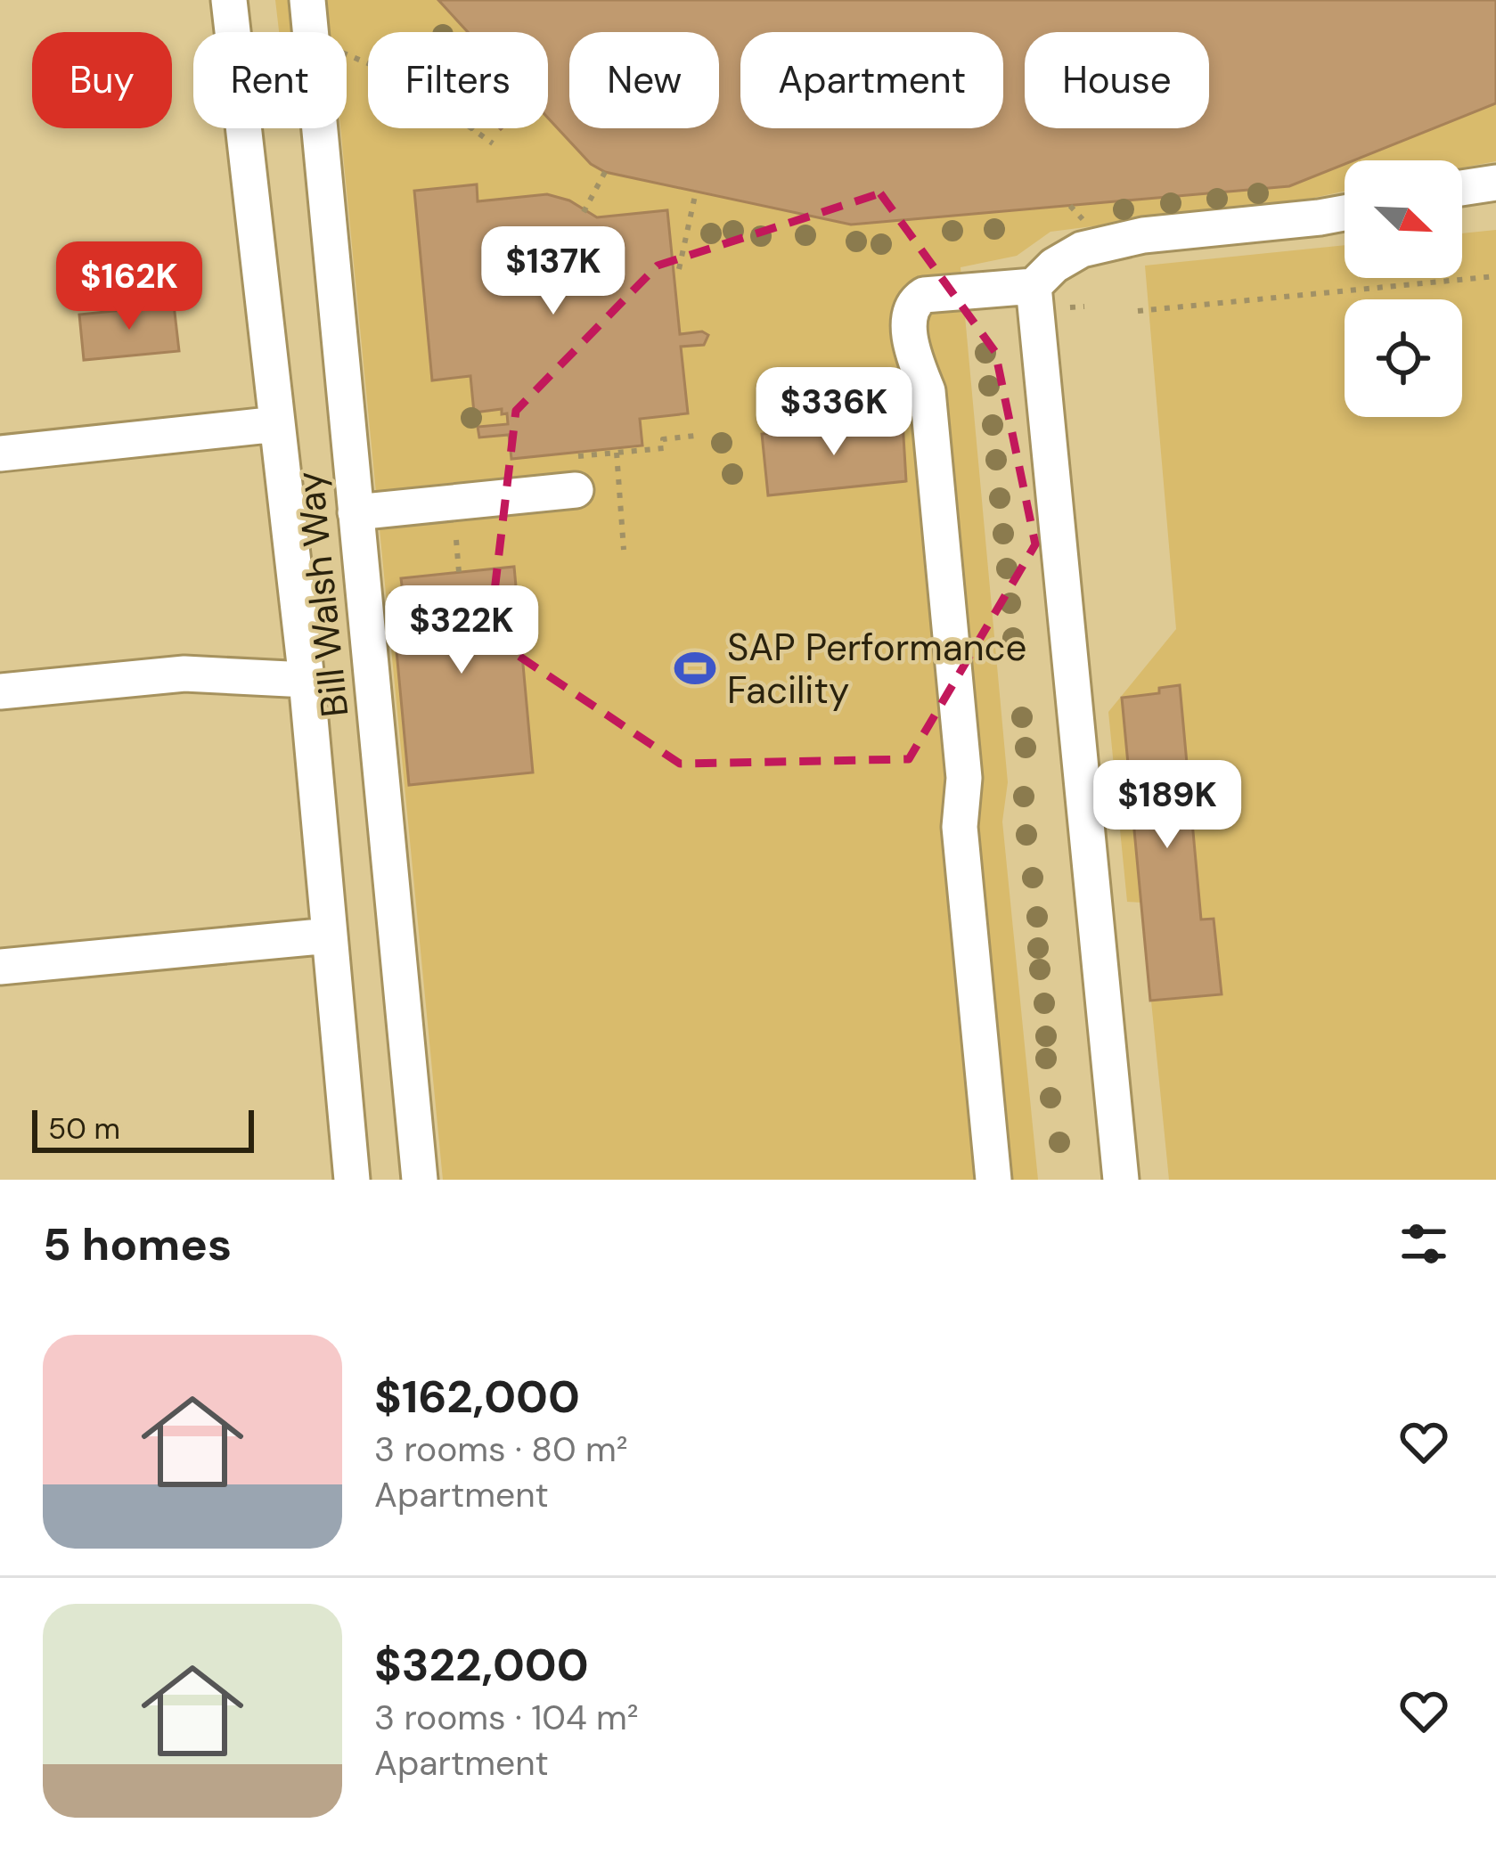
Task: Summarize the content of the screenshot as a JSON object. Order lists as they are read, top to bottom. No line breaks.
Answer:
{"streets":{"lane":["Bill Walsh Way"]},"places":{"sports":["SAP Performance Facility"]},"scale_bar":"50 m","north":"bottom right","page":{"chip":["Buy","Rent","Filters","New","Apartment","House"],"price":["$137K","$162K","$336K","$322K","$189K"],"scale":"50 m","heading":"5 homes","list":[{"name":"$162,000","note":"3 rooms · 80 m² · Apartment"},{"name":"$322,000","note":"3 rooms · 104 m² · Apartment"}]}}
